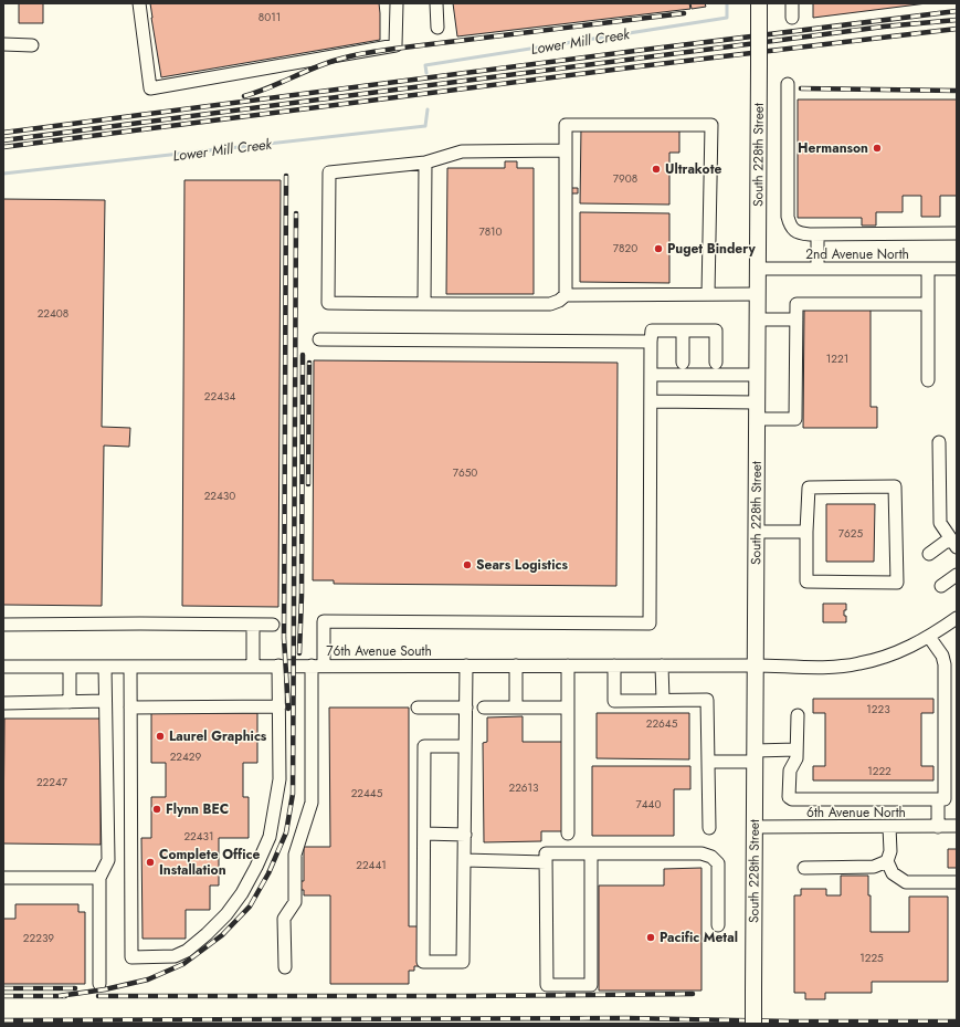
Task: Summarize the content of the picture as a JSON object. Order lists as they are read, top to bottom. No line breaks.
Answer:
{"streets":{"main road":["South 228th Street"],"street":["2nd Avenue North","76th Avenue South","6th Avenue North"]},"crossings":[["South 228th Street","2nd Avenue North"],["South 228th Street","76th Avenue South"],["South 228th Street","6th Avenue North"]],"water":["Lower Mill Creek"],"places":["Hermanson","Ultrakote","Puget Bindery","Sears Logistics","Laurel Graphics","Flynn BEC","Complete Office Installation","Pacific Metal"],"house_numbers":["8011","7908","7810","7820","22408","1221","22434","7650","22430","7625","1223","22645","22429","1222","22247","22613","22445","7440","22431","22441","22239","1225"]}
